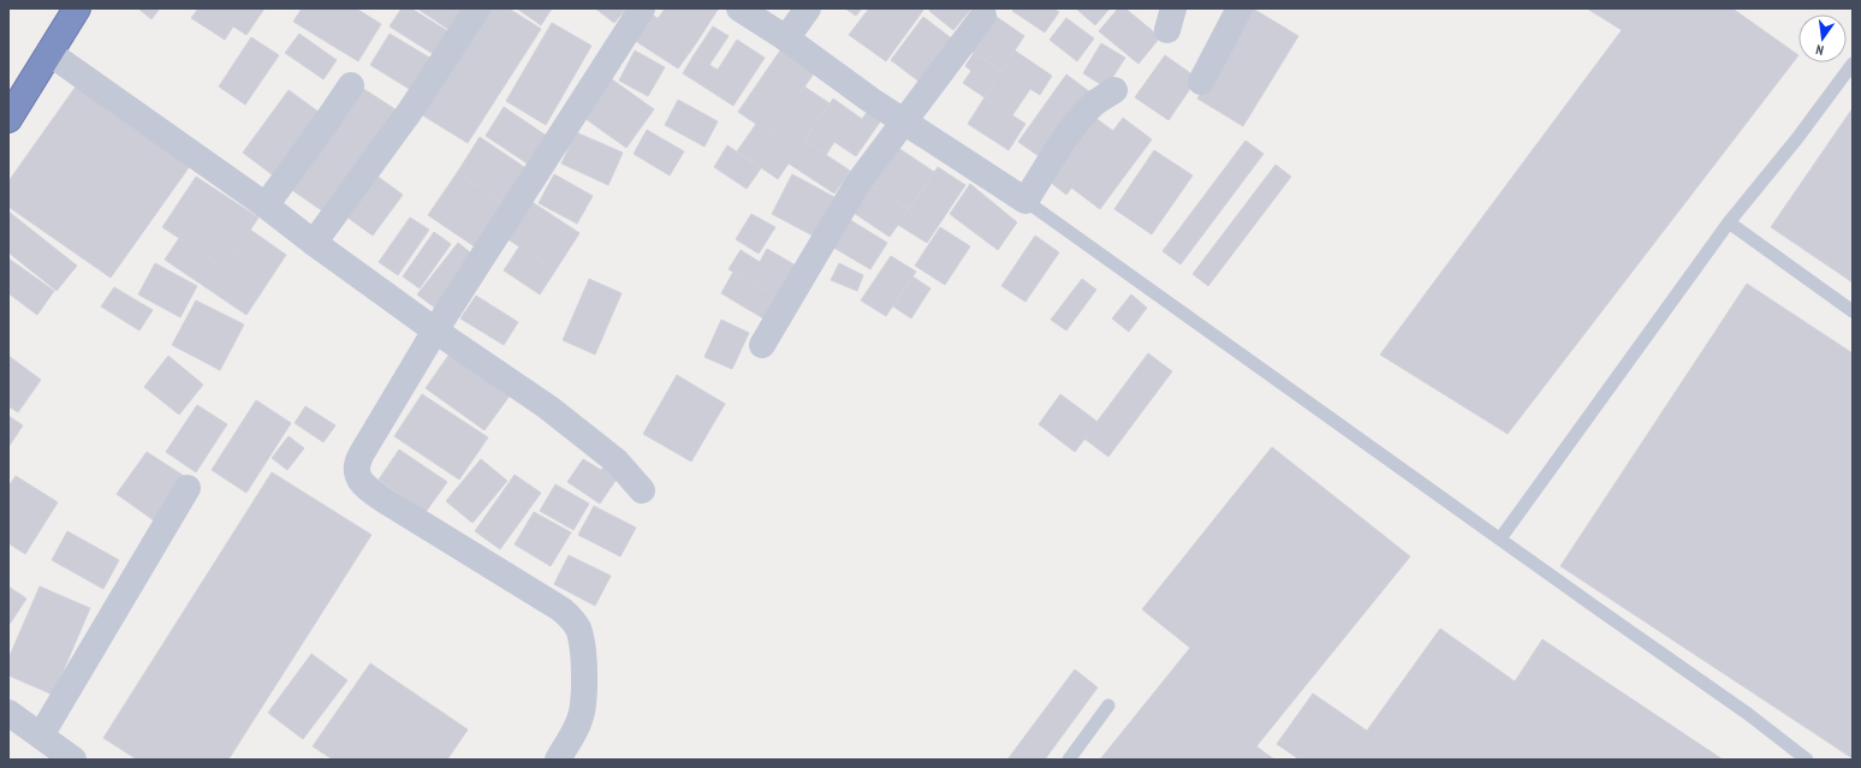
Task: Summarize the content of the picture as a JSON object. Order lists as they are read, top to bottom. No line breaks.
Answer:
{"north":"bottom"}
